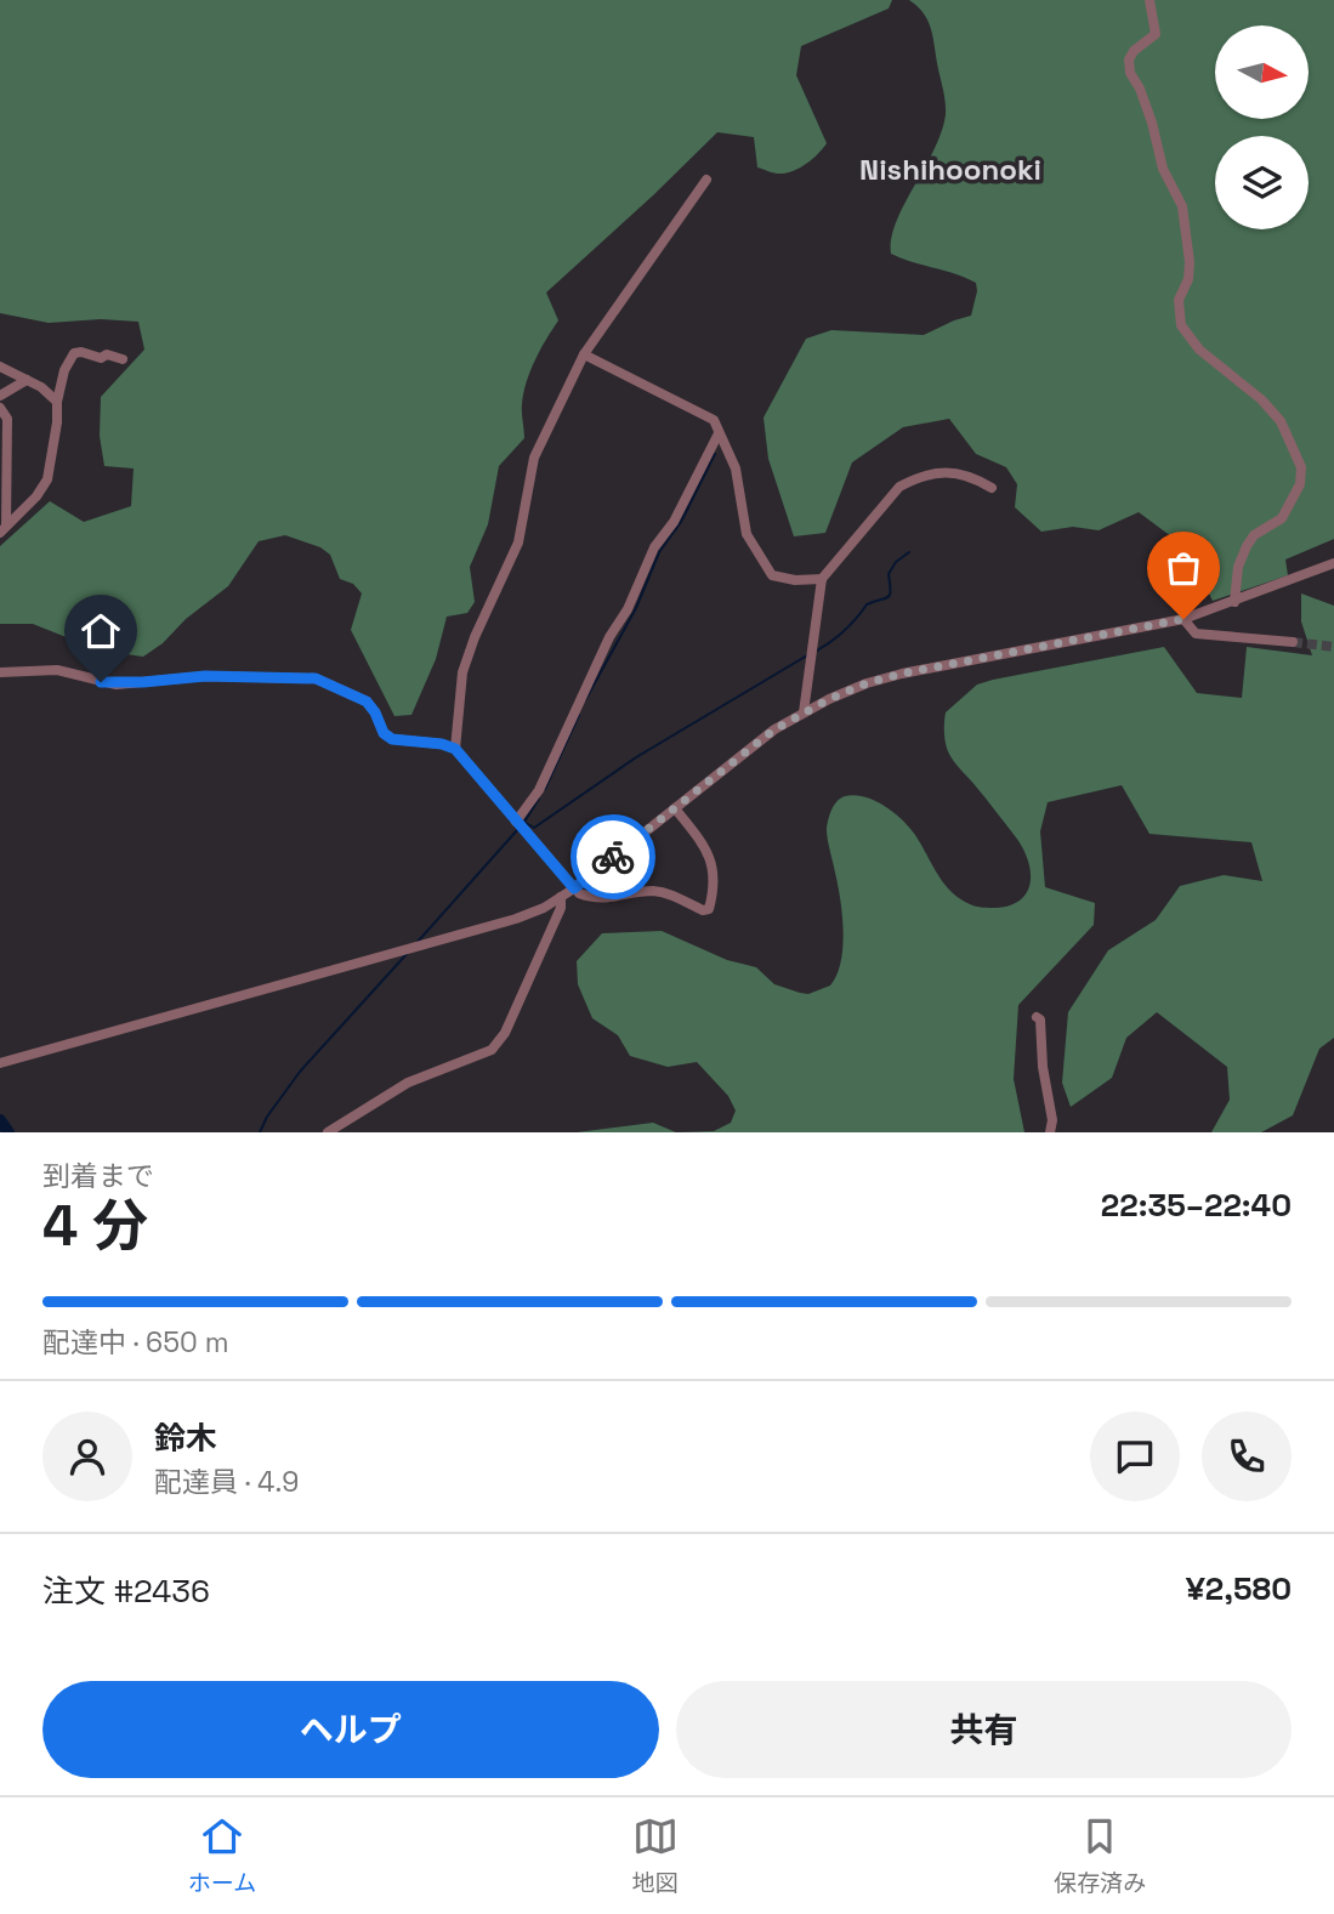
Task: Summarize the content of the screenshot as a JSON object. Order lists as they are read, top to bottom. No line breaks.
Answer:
{"districts":["Nishihoonoki"],"north":"right","page":{"heading":["4 分","到着まで","22:35–22:40"],"panel":["鈴木","配達員 · 4.9","注文 #2436","¥2,580"],"bar":"配達中 · 650 m","buttons":["ヘルプ","共有"],"tabs":["ホーム","地図","保存済み"]}}
